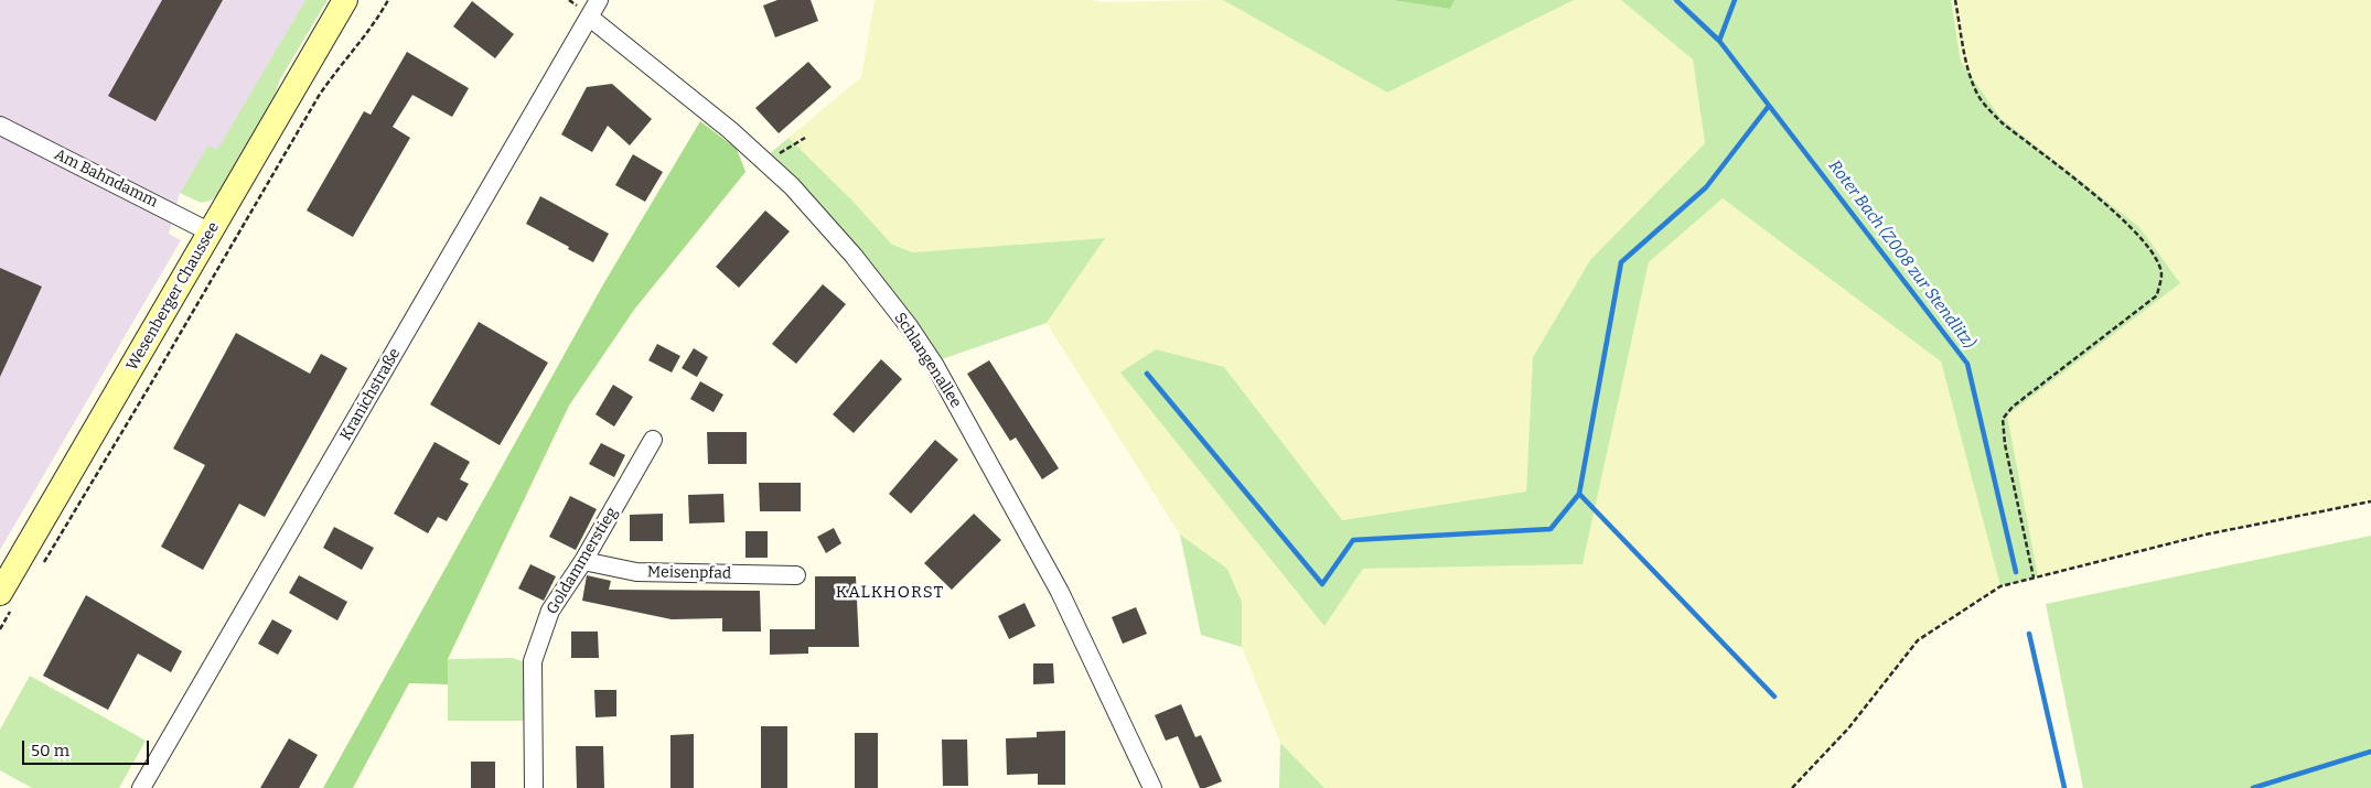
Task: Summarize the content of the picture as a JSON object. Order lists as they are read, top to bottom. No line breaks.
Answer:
{"streets":{"main road":["Wesenberger Chaussee"],"street":["Am Bahndamm","Schlangenallee","Kranichstraße","Goldammerstieg","Meisenpfad"]},"crossings":[["Am Bahndamm","Wesenberger Chaussee"],["Schlangenallee","Kranichstraße"],["Goldammerstieg","Meisenpfad"]],"districts":["KALKHORST"],"water":["Roter Bach (Z008 zur Stendlitz)"],"scale_bar":"50 m"}
